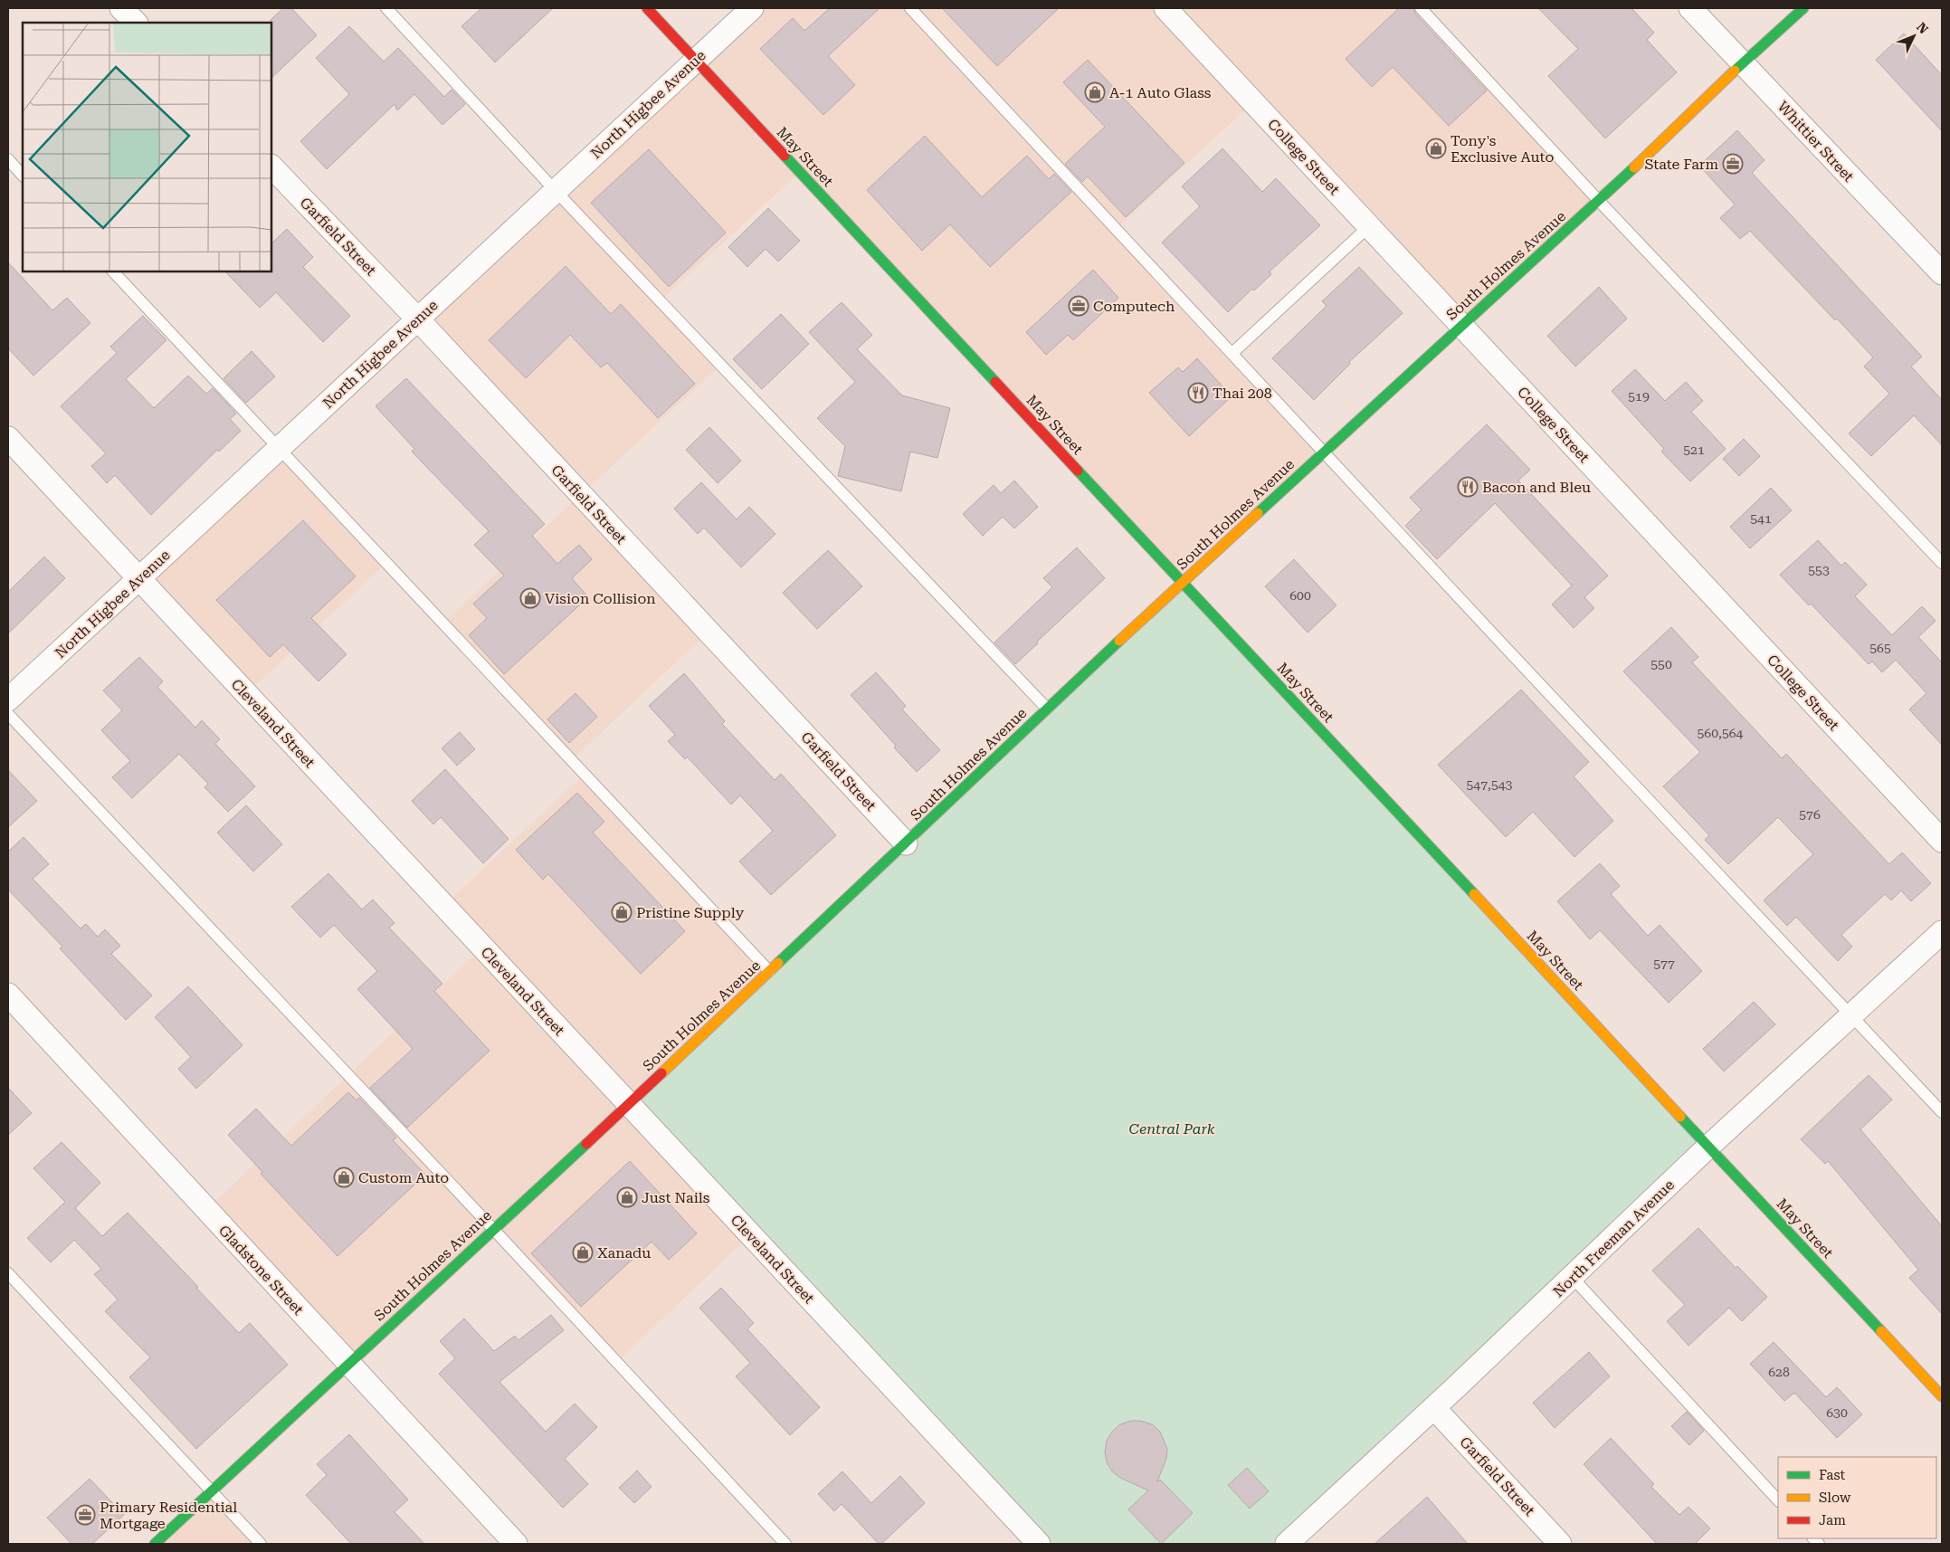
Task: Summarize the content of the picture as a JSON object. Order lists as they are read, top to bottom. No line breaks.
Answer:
{"streets":{"main road":["May Street","South Holmes Avenue"],"street":["North Higbee Avenue","Whittier Street","College Street","Garfield Street","Cleveland Street","North Freeman Avenue","Gladstone Street"]},"crossings":[["North Higbee Avenue","May Street"],["North Higbee Avenue","Garfield Street"],["North Higbee Avenue","Cleveland Street"],["Whittier Street","South Holmes Avenue"],["May Street","South Holmes Avenue"],["May Street","North Freeman Avenue"],["College Street","South Holmes Avenue"],["Garfield Street","South Holmes Avenue"],["Garfield Street","North Freeman Avenue"],["South Holmes Avenue","Cleveland Street"],["South Holmes Avenue","Gladstone Street"]],"parks":["Central Park"],"places":{"shop":["A-1 Auto Glass","Tony's Exclusive Auto","Vision Collision","Pristine Supply","Custom Auto","Just Nails","Xanadu"],"office":["State Farm","Computech","Primary Residential Mortgage"],"restaurant":["Thai 208","Bacon and Bleu"]},"house_numbers":["519","521","541","553","600","565","550","560,564","547,543","576","577","628","630"],"legend":["Fast","Slow","Jam"],"north":"top right"}
